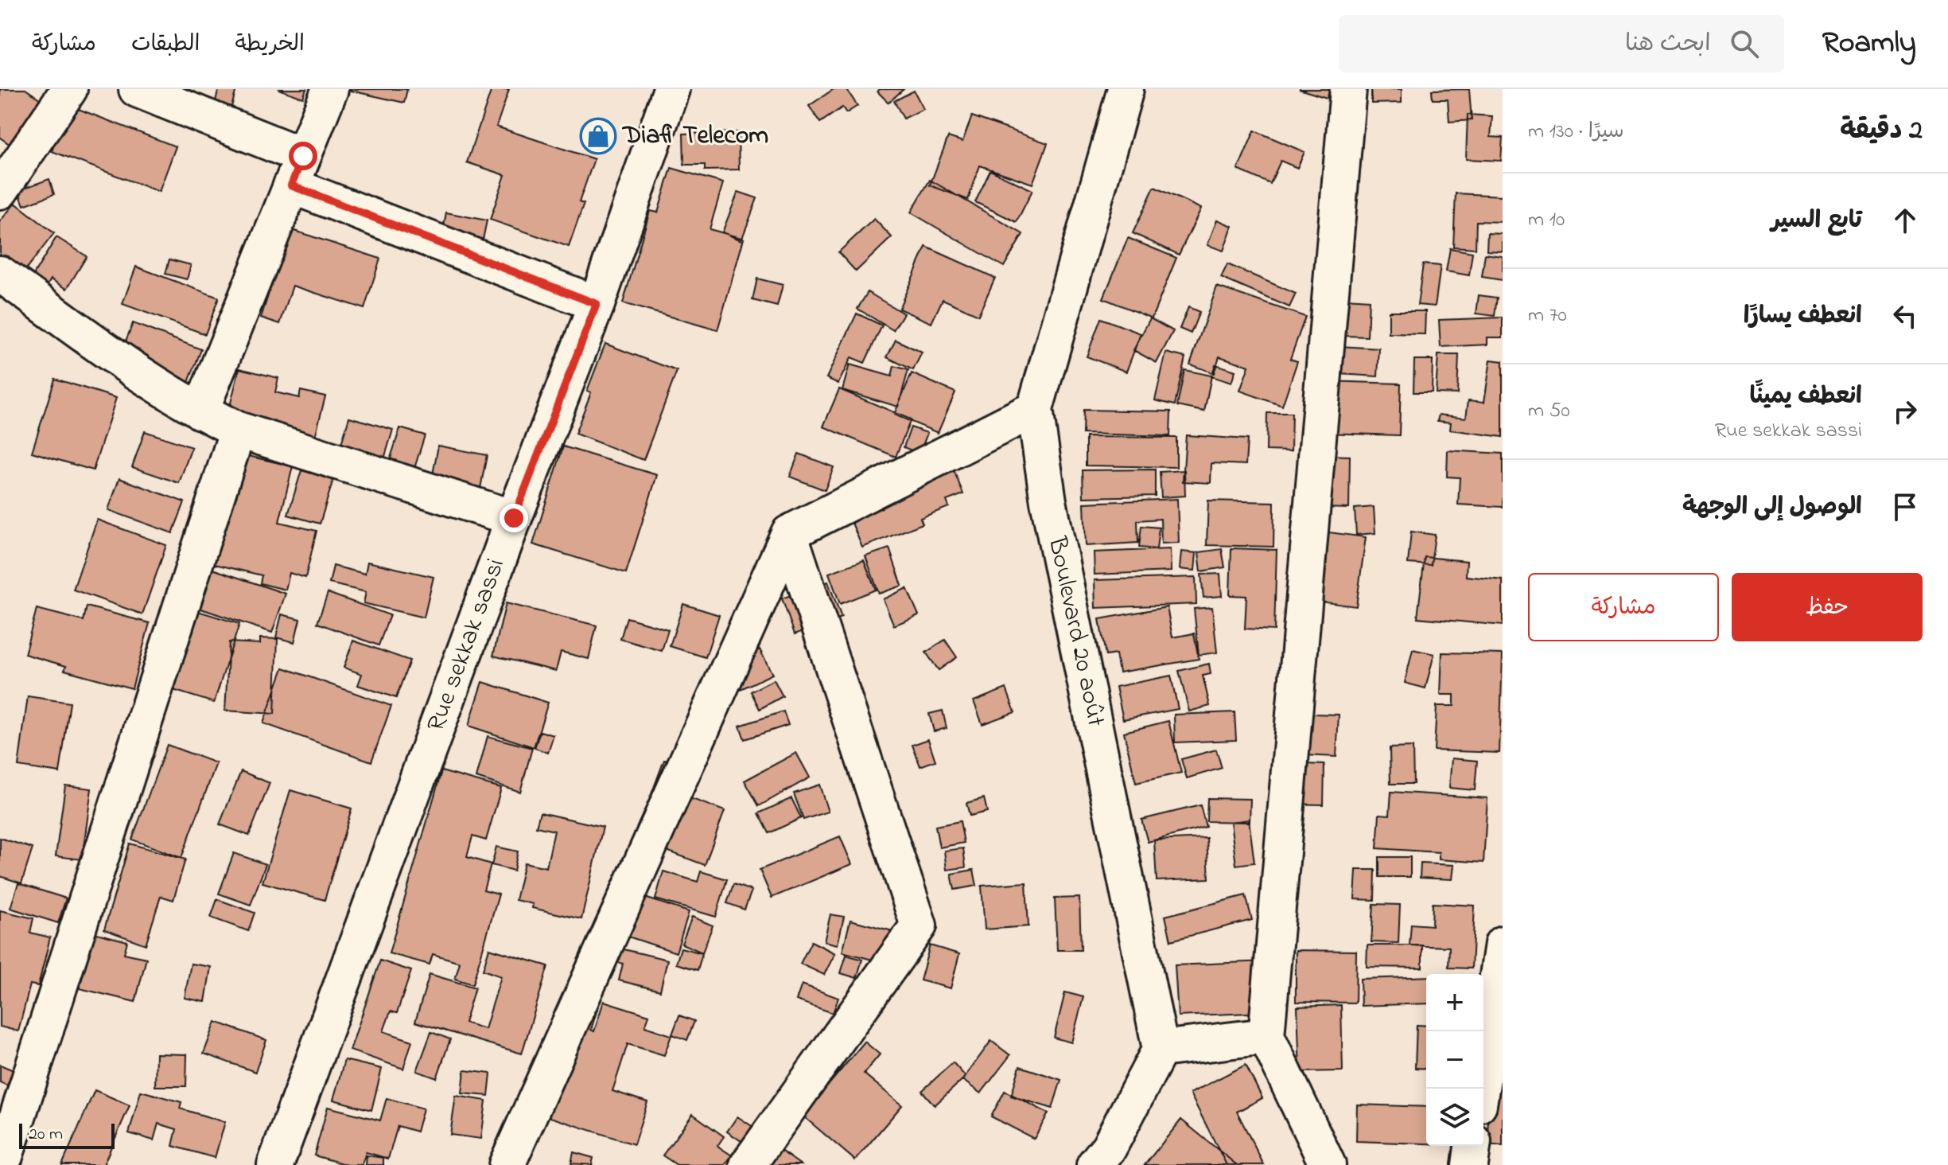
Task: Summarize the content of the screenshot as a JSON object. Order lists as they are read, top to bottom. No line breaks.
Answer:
{"streets":{"street":["Boulevard 20 août","Rue sekkak sassi"]},"places":{"shop":["Diafi Telecom"]},"scale_bar":"20 m","page":{"header":"Roamly","search":"ابحث هنا","nav":["الخريطة","الطبقات","مشاركة"],"heading":["2 دقيقة","سيرًا · 130 m"],"list":[["تابع السير","10 m"],["انعطف يسارًا","70 m"],["انعطف يمينًا","Rue sekkak sassi","50 m"],"الوصول إلى الوجهة"],"buttons":["حفظ","مشاركة"],"map_buttons":["+","−"],"scale":"20 m"}}
